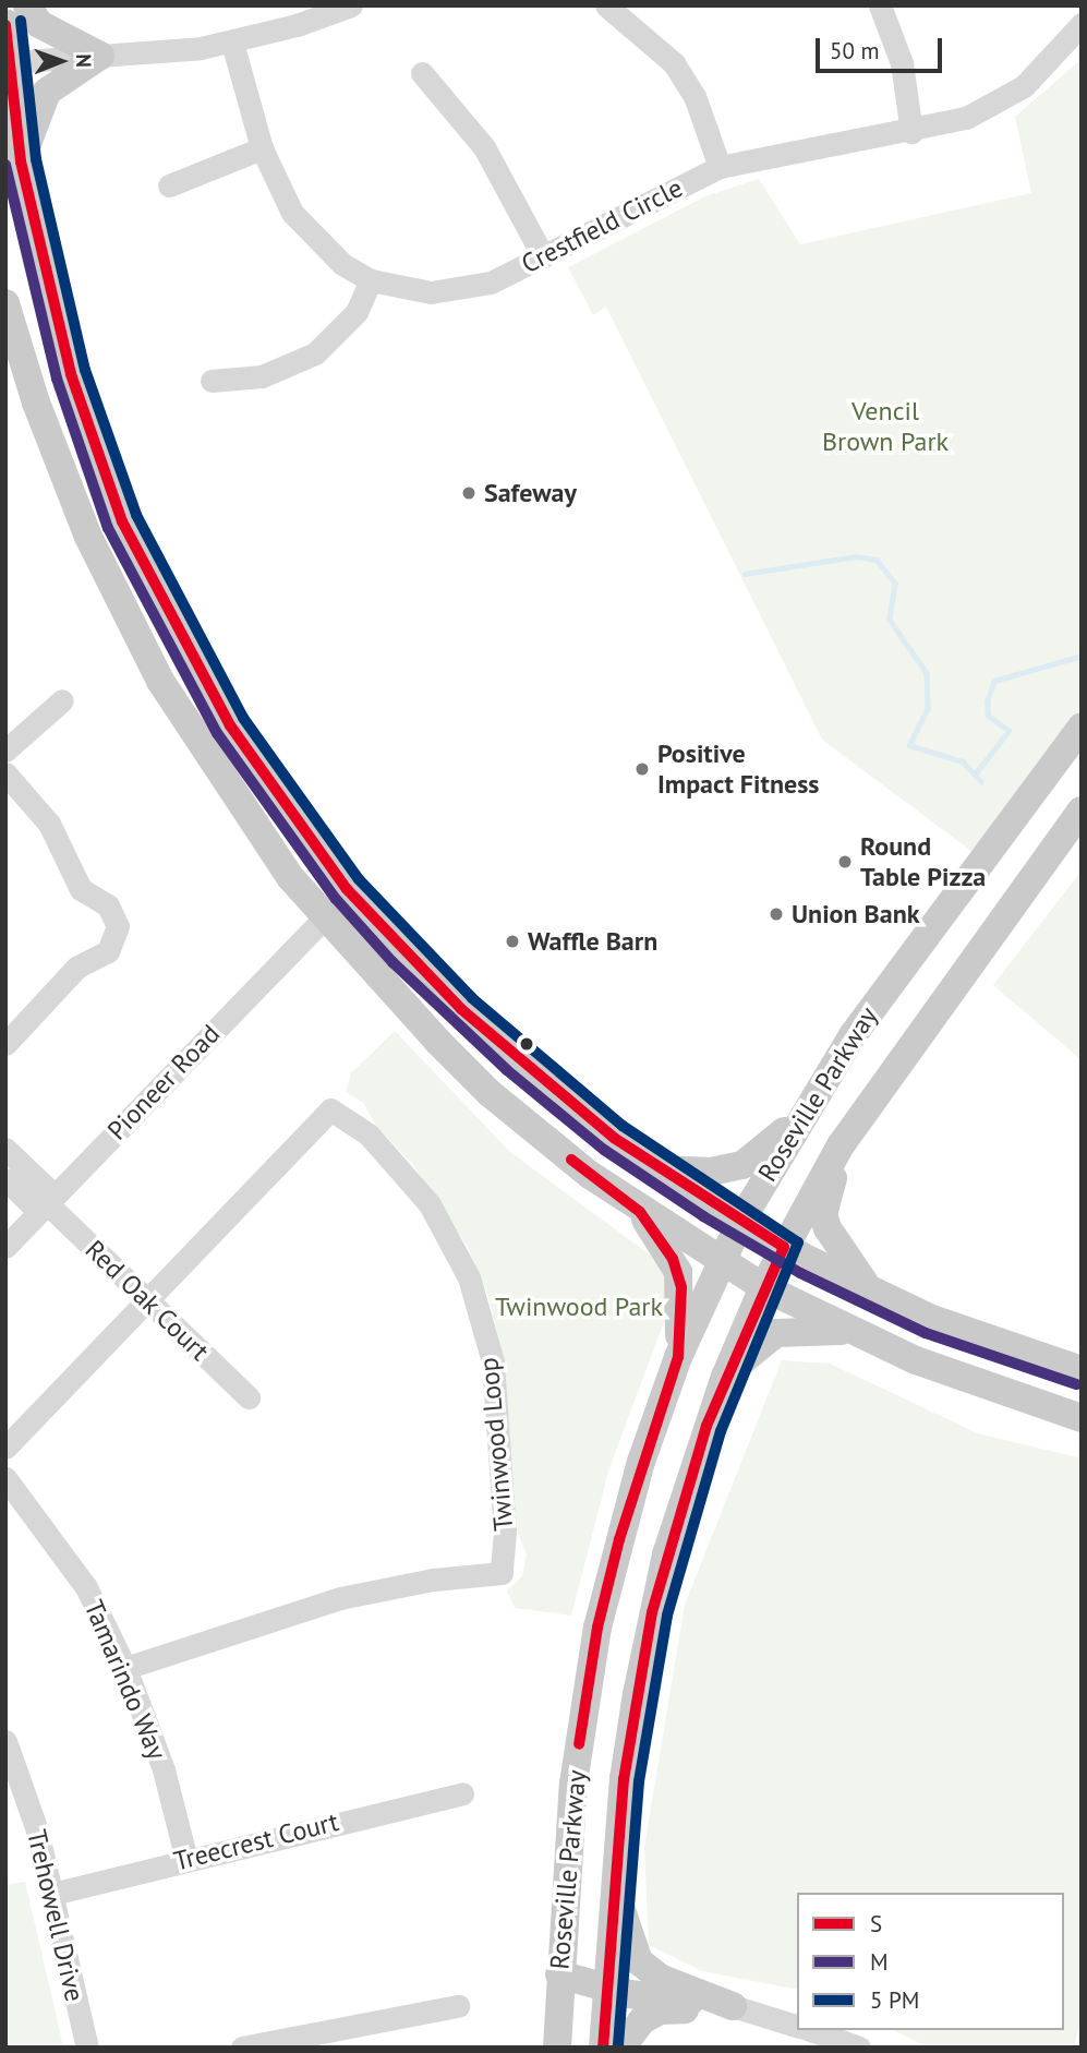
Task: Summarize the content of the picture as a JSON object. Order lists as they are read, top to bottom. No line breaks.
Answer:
{"streets":{"main road":["Roseville Parkway"],"street":["Crestfield Circle","Pioneer Road","Red Oak Court","Twinwood Loop","Tamarindo Way","Treecrest Court","Trehowell Drive"]},"crossings":[["Pioneer Road","Red Oak Court"],["Red Oak Court","Twinwood Loop"],["Twinwood Loop","Tamarindo Way"],["Tamarindo Way","Treecrest Court"],["Treecrest Court","Trehowell Drive"]],"parks":["Vencil Brown Park","Twinwood Park"],"places":["Safeway","Positive Impact Fitness","Round Table Pizza","Union Bank","Waffle Barn"],"lines":["transit line S","transit line M"],"legend":["S","M","5 PM"],"scale_bar":"50 m","north":"right"}
